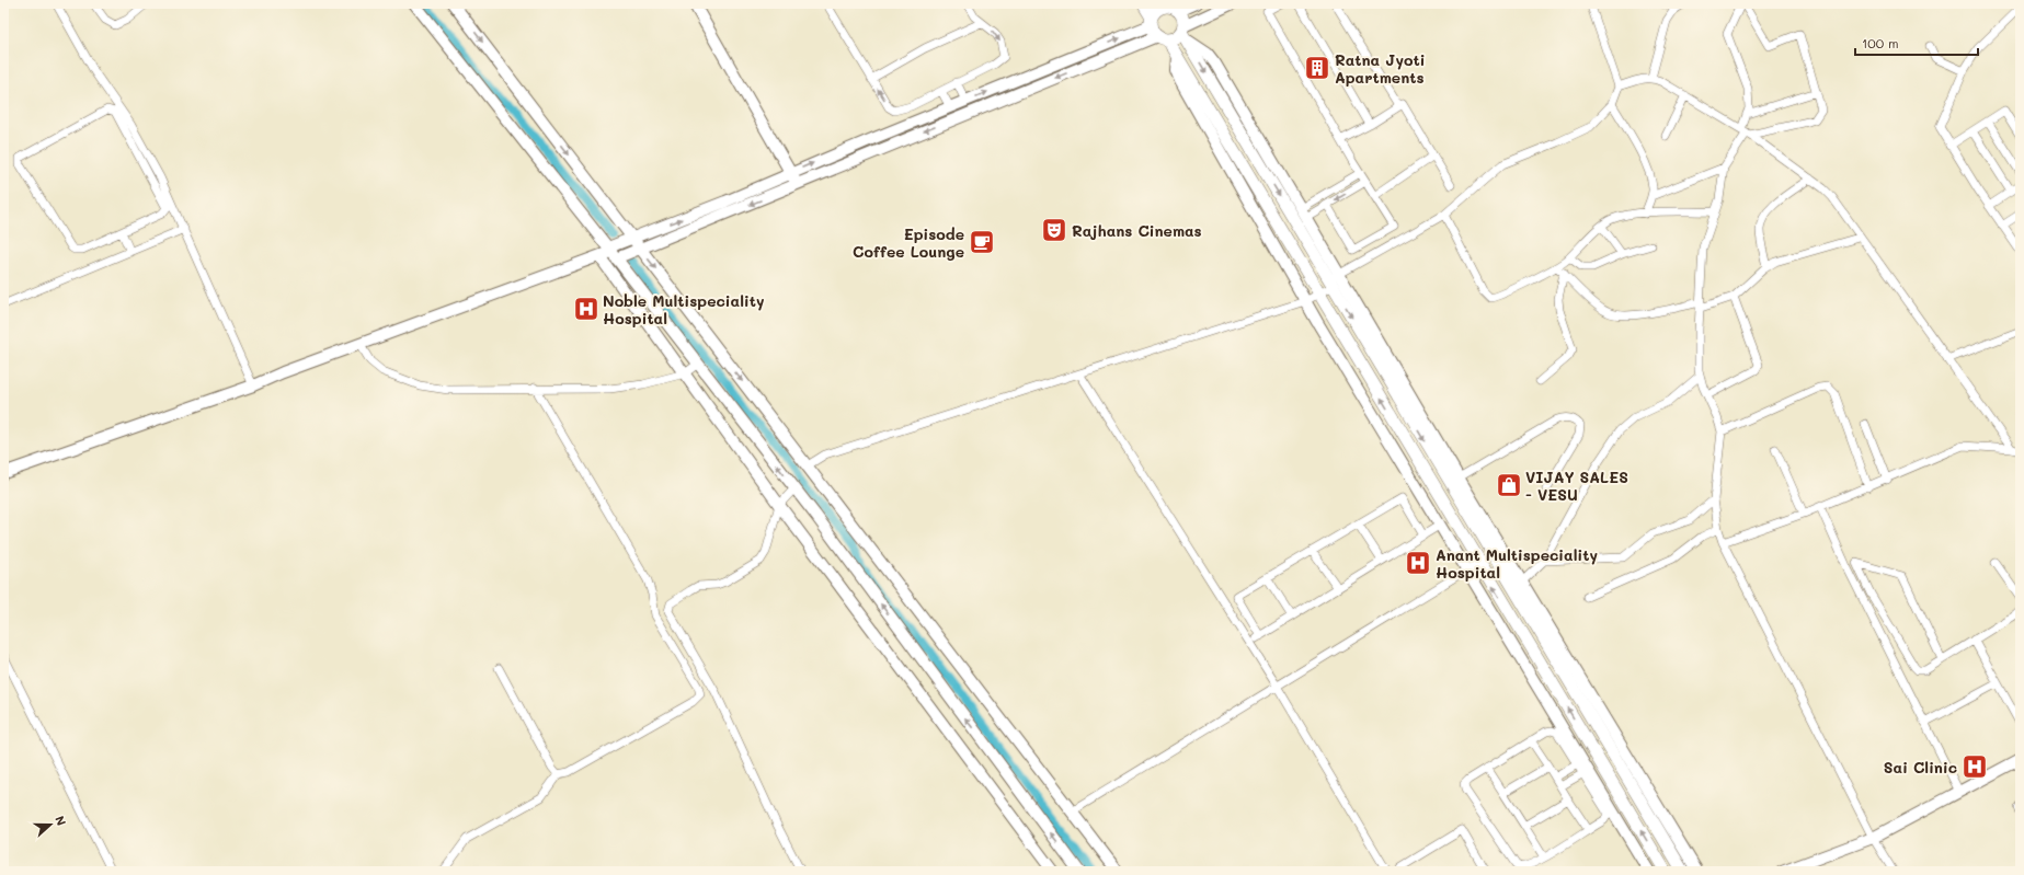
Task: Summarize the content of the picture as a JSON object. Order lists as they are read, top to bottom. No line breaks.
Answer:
{"places":{"building":["Ratna Jyoti Apartments"],"theatre":["Rajhans Cinemas"],"cafe":["Episode Coffee Lounge"],"hospital":["Noble Multispeciality Hospital","Anant Multispeciality Hospital","Sai Clinic"],"shop":["VIJAY SALES - VESU"]},"scale_bar":"100 m","north":"right"}
